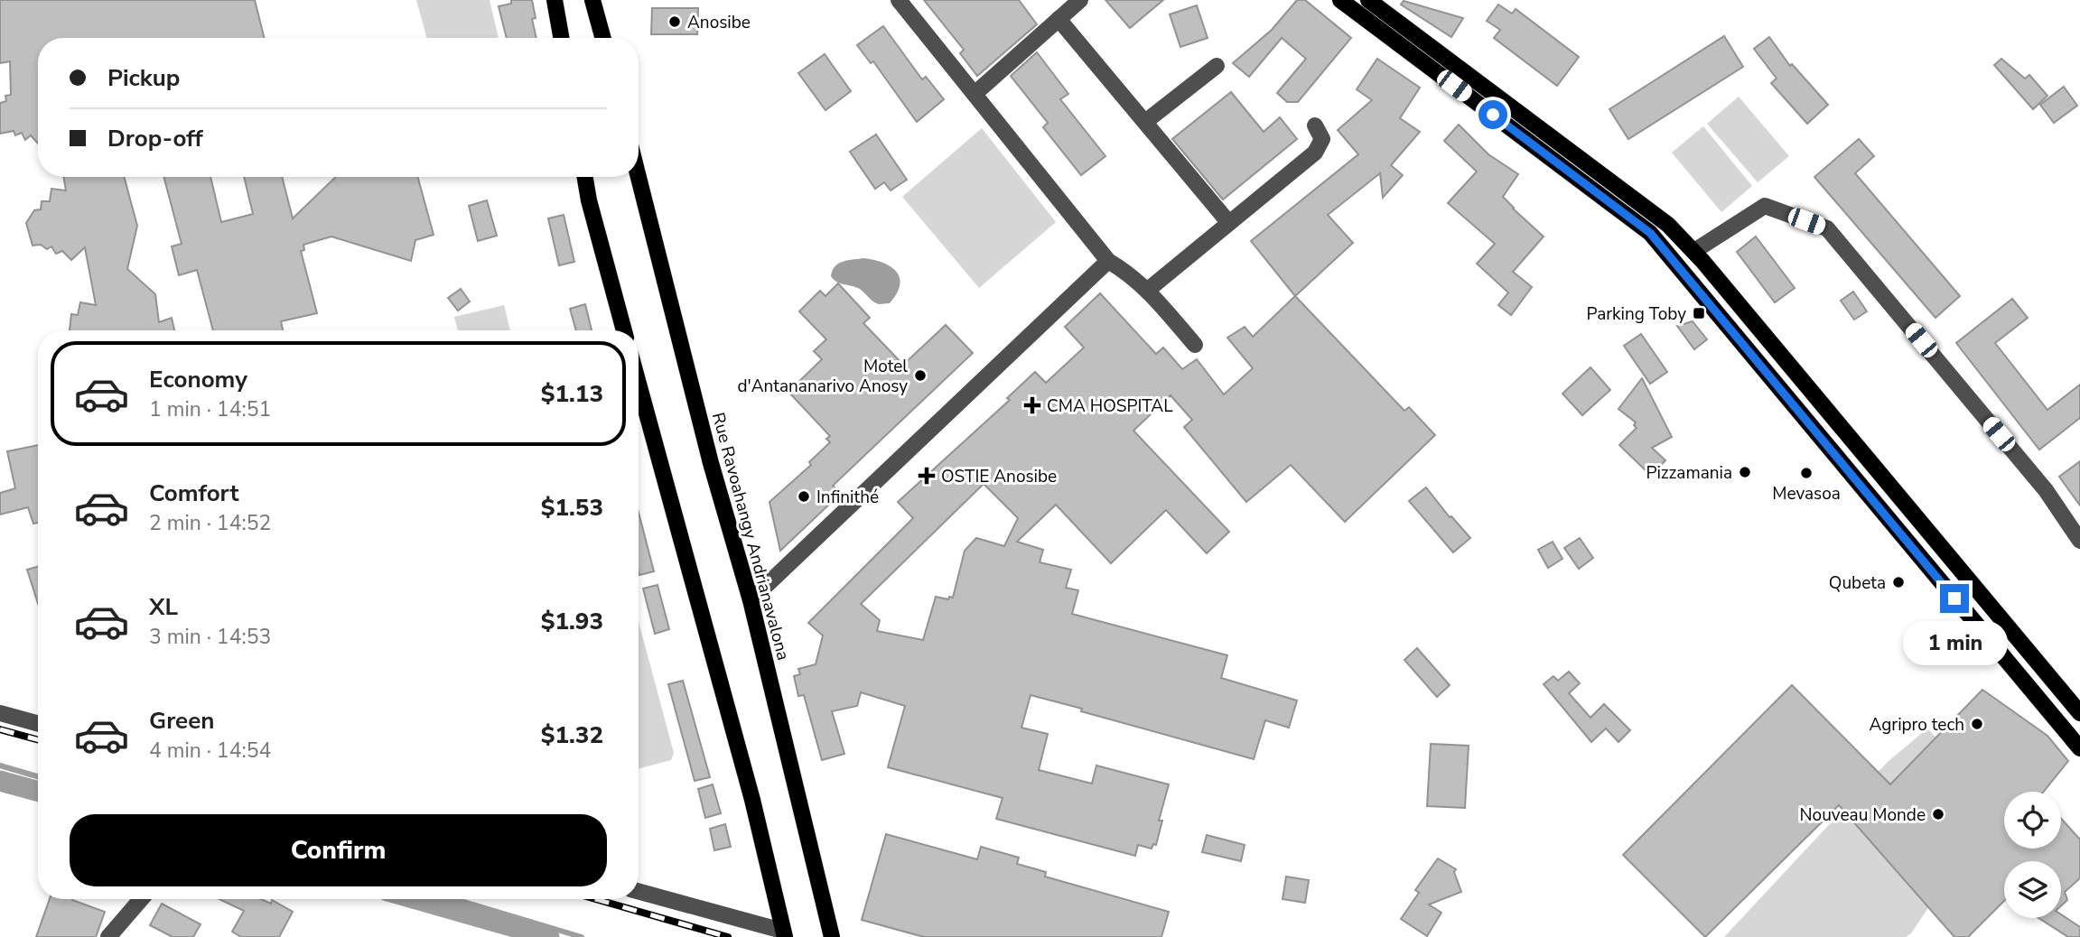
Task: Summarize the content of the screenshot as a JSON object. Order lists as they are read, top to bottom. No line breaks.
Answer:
{"streets":{"main road":["Rue Ravoahangy Andrianavalona"]},"places":{"other":["Anosibe","Motel d'Antananarivo Anosy","Pizzamania","Mevasoa","Infinithé","Qubeta","Agripro tech","Nouveau Monde"],"transit":["Parking Toby"],"health":["CMA HOSPITAL","OSTIE Anosibe"]},"page":{"banner":["Pickup","Drop-off"],"list":[{"name":"Economy","note":"1 min · 14:51","value":"$1.13"},{"name":"Comfort","note":"2 min · 14:52","value":"$1.53"},{"name":"XL","note":"3 min · 14:53","value":"$1.93"},{"name":"Green","note":"4 min · 14:54","value":"$1.32"}],"bubble":"1 min","buttons":"Confirm"}}
